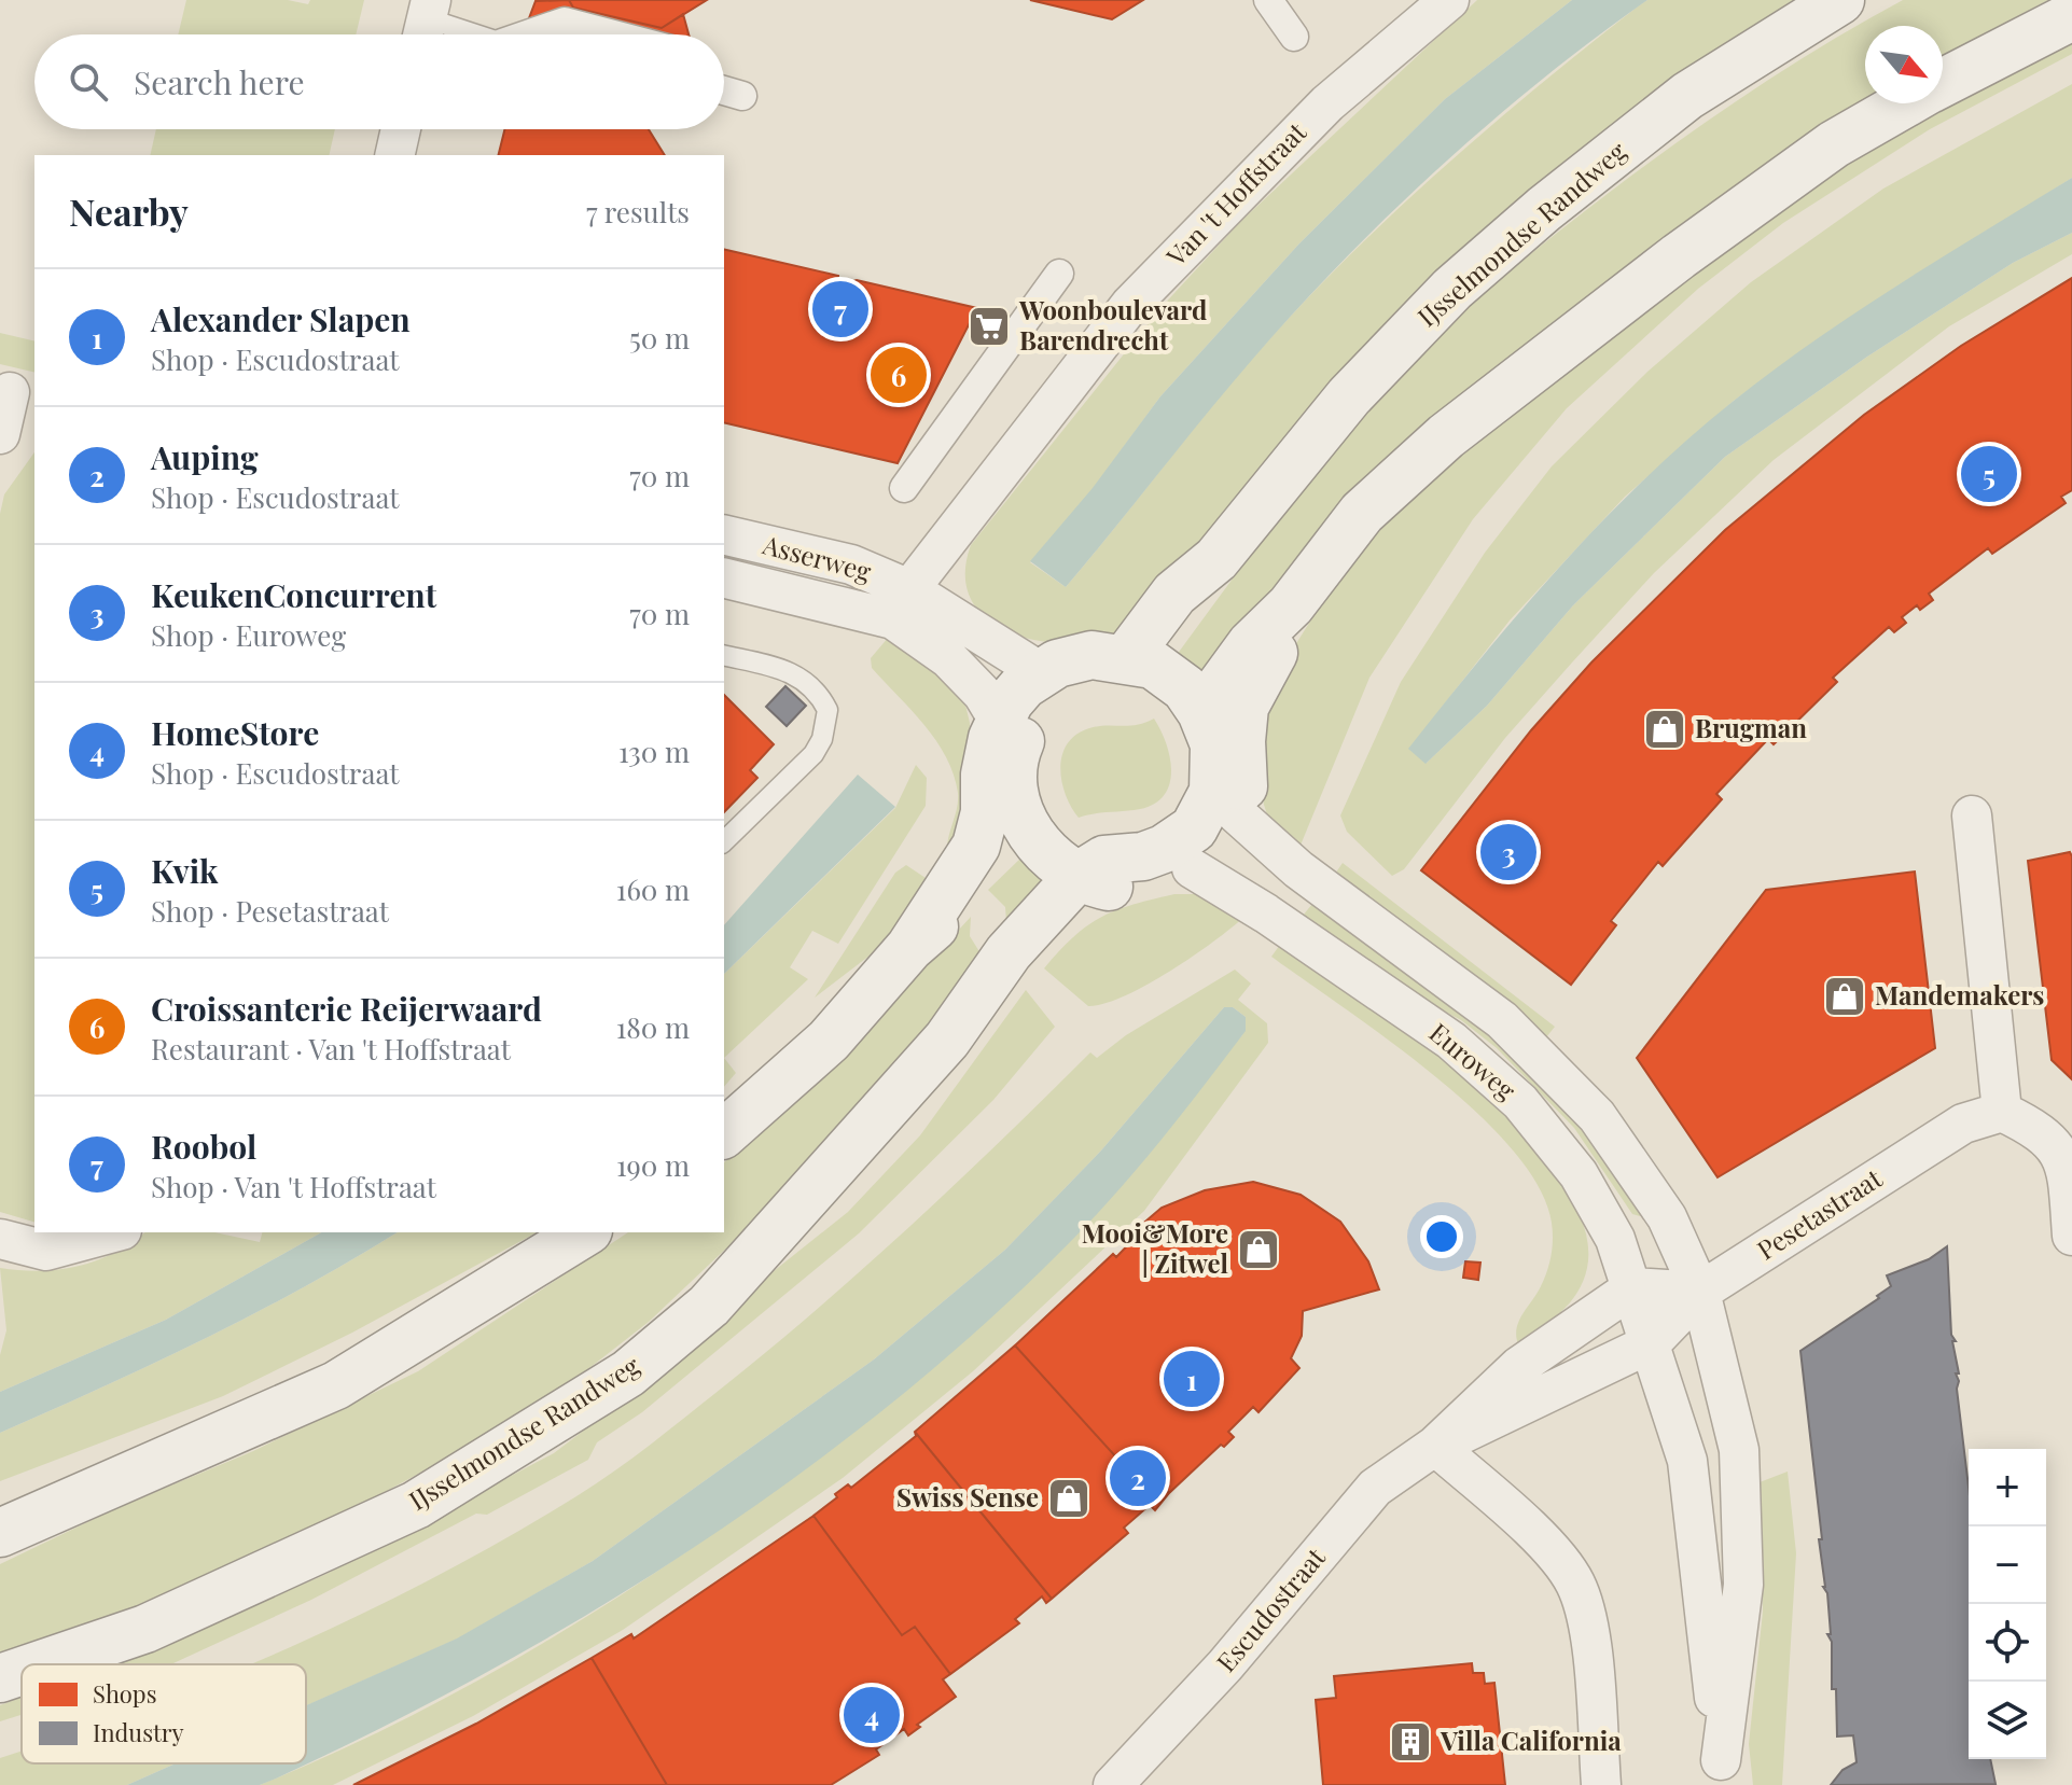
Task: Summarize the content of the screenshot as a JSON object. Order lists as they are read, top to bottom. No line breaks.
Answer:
{"streets":{"main road":["IJsselmondse Randweg"],"street":["Van 't Hoffstraat","Asserweg","Euroweg","Pesetastraat","Escudostraat"]},"crossings":[["Van 't Hoffstraat","Asserweg"],["Euroweg","Pesetastraat"],["Euroweg","Escudostraat"]],"places":{"supermarket":["Woonboulevard Barendrecht"],"shop":["Brugman","Mandemakers","Mooi&More | Zitwel","Swiss Sense"],"building":["Villa California"]},"legend":["Shops","Industry"],"north":"bottom right","page":{"search":"Search here","heading":["Nearby","7 results"],"list":[{"mark":"1","name":"Alexander Slapen","note":"Shop · Escudostraat","value":"50 m"},{"mark":"2","name":"Auping","note":"Shop · Escudostraat","value":"70 m"},{"mark":"3","name":"KeukenConcurrent","note":"Shop · Euroweg","value":"70 m"},{"mark":"4","name":"HomeStore","note":"Shop · Escudostraat","value":"130 m"},{"mark":"5","name":"Kvik","note":"Shop · Pesetastraat","value":"160 m"},{"mark":"6","name":"Croissanterie Reijerwaard","note":"Restaurant · Van 't Hoffstraat","value":"180 m"},{"mark":"7","name":"Roobol","note":"Shop · Van 't Hoffstraat","value":"190 m"}],"pins":["7","6","5","3","1","2","4"],"map_buttons":["+","−"]}}
